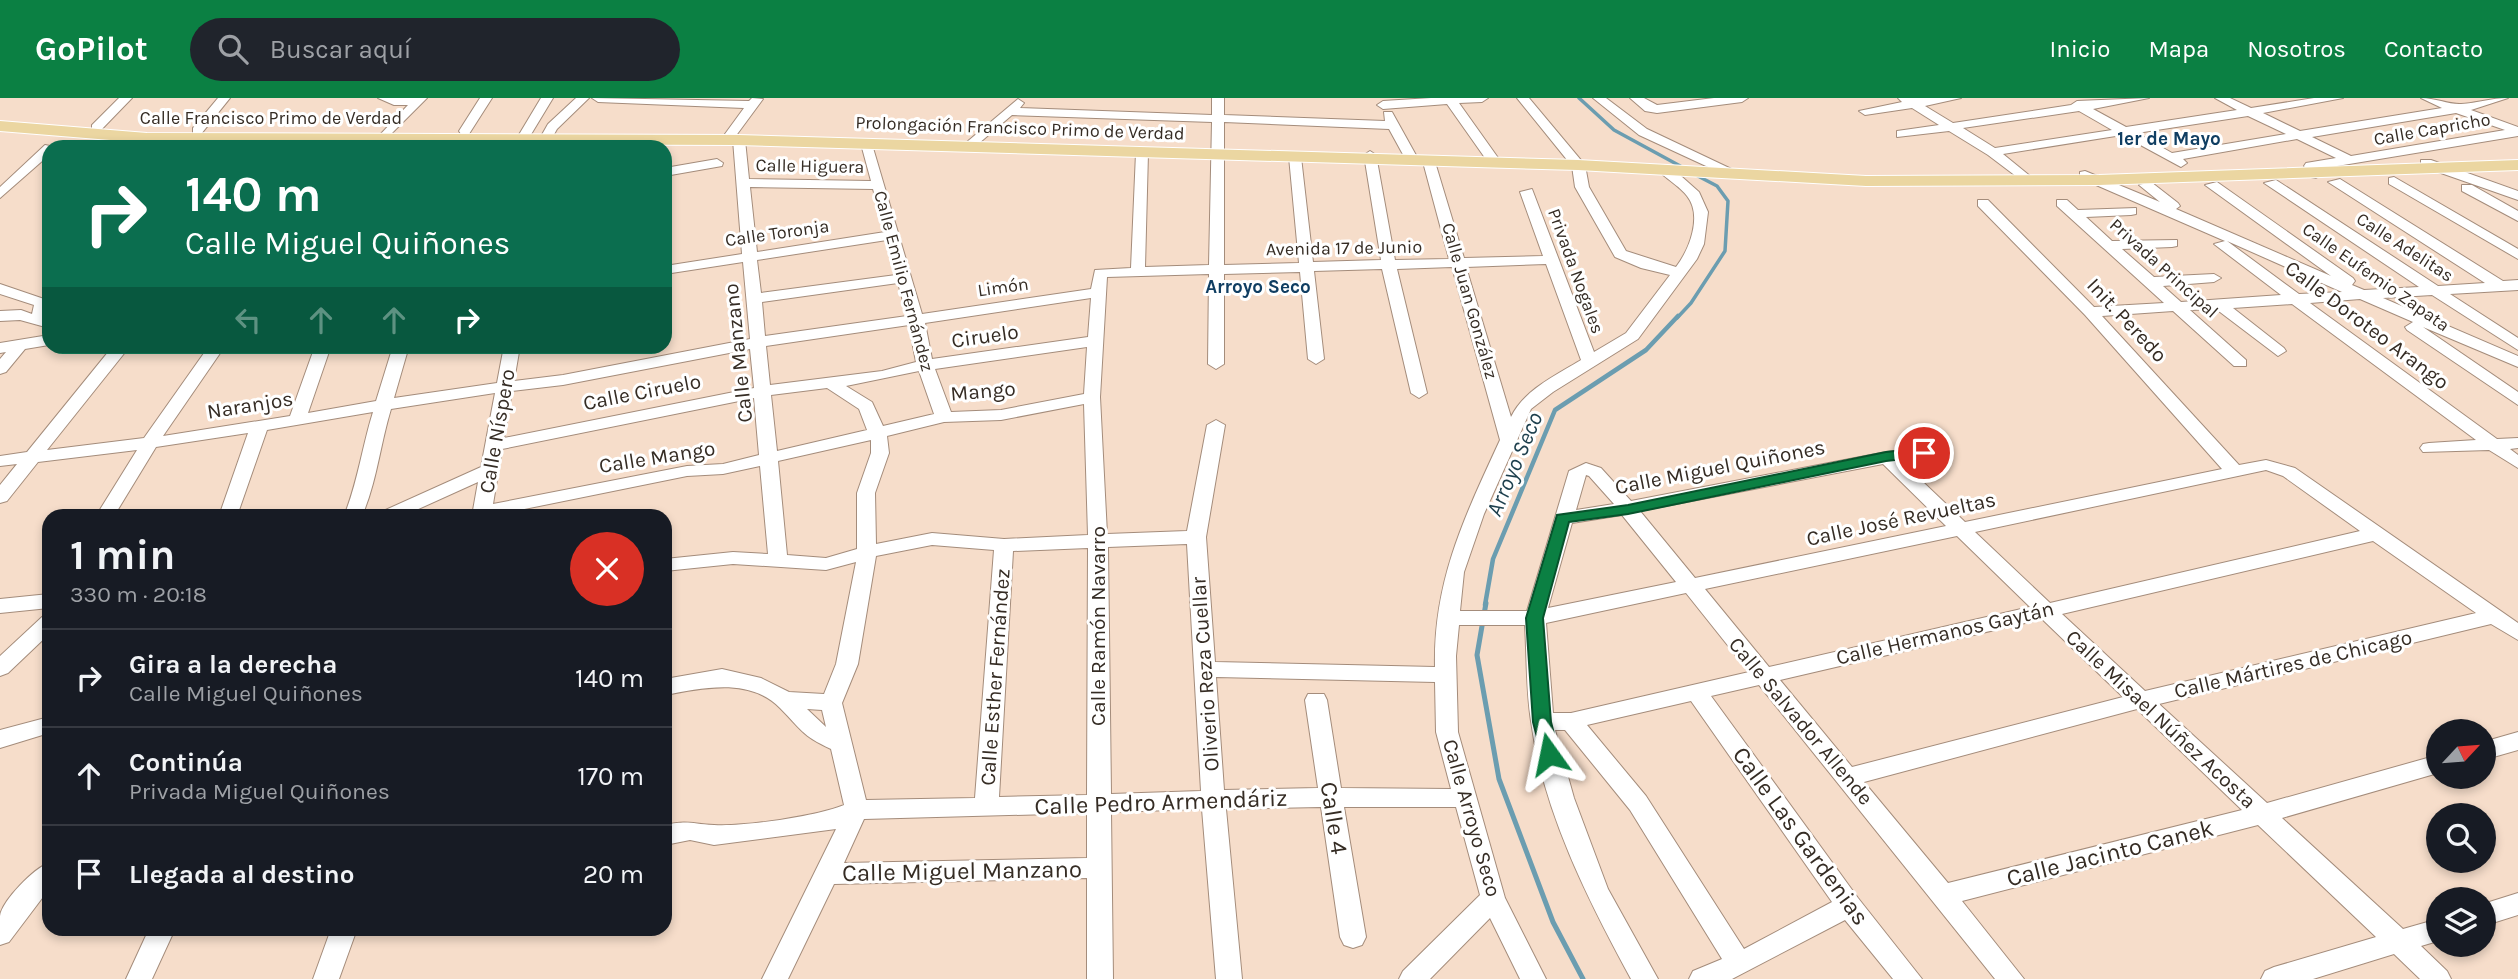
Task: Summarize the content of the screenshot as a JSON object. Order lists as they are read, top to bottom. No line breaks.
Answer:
{"streets":{"main road":["Calle Francisco Primo de Verdad","Prolongación Francisco Primo de Verdad"],"street":["Calle Capricho","Calle Higuera","Calle Toronja","Calle Adelitas","Avenida 17 de Junio","Privada Principal","Privada Nogales","Calle Eufemio Zapata","Calle Emilio Fernández","Limón","Calle Juan González","Init. Peredo","Calle Doroteo Arango","Ciruelo","Calle Manzano","Mango","Calle Ciruelo","Naranjos","Calle Níspero","Calle Mango","Calle Miguel Quiñones","Calle José Revueltas","Calle Ramón Navarro","Calle Hermanos Gaytán","Calle Mártires de Chicago","Oliverio Reza Cuellar","Calle Esther Fernández","Calle Misael Núñez Acosta","Calle Salvador Allende","Calle Pedro Armendáriz","Calle 4","Calle Arroyo Seco","Calle Las Gardenias","Calle Jacinto Canek","Calle Miguel Manzano"]},"crossings":[["Calle Francisco Primo de Verdad","Prolongación Francisco Primo de Verdad"],["Prolongación Francisco Primo de Verdad","Calle Emilio Fernández"],["Prolongación Francisco Primo de Verdad","Calle Juan González"],["Prolongación Francisco Primo de Verdad","Calle Manzano"],["Prolongación Francisco Primo de Verdad","Calle Arroyo Seco"],["Calle Higuera","Calle Emilio Fernández"],["Calle Higuera","Calle Manzano"],["Calle Toronja","Calle Emilio Fernández"],["Calle Toronja","Calle Manzano"],["Avenida 17 de Junio","Privada Nogales"],["Avenida 17 de Junio","Limón"],["Avenida 17 de Junio","Calle Juan González"],["Privada Nogales","Calle Arroyo Seco"],["Calle Eufemio Zapata","Calle Doroteo Arango"],["Calle Emilio Fernández","Limón"],["Calle Emilio Fernández","Ciruelo"],["Calle Emilio Fernández","Mango"],["Limón","Calle Ramón Navarro"],["Calle Juan González","Calle Arroyo Seco"],["Init. Peredo","Calle José Revueltas"],["Ciruelo","Calle Ciruelo"],["Ciruelo","Calle Ramón Navarro"],["Calle Manzano","Calle Ciruelo"],["Calle Manzano","Calle Mango"],["Mango","Calle Mango"],["Mango","Calle Ramón Navarro"],["Calle Ciruelo","Calle Níspero"],["Naranjos","Calle Níspero"],["Calle Miguel Quiñones","Calle Misael Núñez Acosta"],["Calle Miguel Quiñones","Calle Salvador Allende"],["Calle José Revueltas","Calle Hermanos Gaytán"],["Calle José Revueltas","Calle Misael Núñez Acosta"],["Calle José Revueltas","Calle Salvador Allende"],["Calle José Revueltas","Calle Arroyo Seco"],["Calle Ramón Navarro","Calle Pedro Armendáriz"],["Calle Ramón Navarro","Calle Miguel Manzano"],["Calle Hermanos Gaytán","Calle Misael Núñez Acosta"],["Calle Hermanos Gaytán","Calle Salvador Allende"],["Calle Hermanos Gaytán","Calle Las Gardenias"],["Calle Mártires de Chicago","Calle Misael Núñez Acosta"],["Calle Mártires de Chicago","Calle Salvador Allende"],["Oliverio Reza Cuellar","Calle Pedro Armendáriz"],["Calle Esther Fernández","Calle Pedro Armendáriz"],["Calle Misael Núñez Acosta","Calle Jacinto Canek"],["Calle Salvador Allende","Calle Jacinto Canek"],["Calle Pedro Armendáriz","Calle 4"],["Calle Pedro Armendáriz","Calle Arroyo Seco"]],"districts":["1er de Mayo","Arroyo Seco"],"water":["Arroyo Seco"],"north":"top right","page":{"header":"GoPilot","search":"Buscar aquí","nav":["Inicio","Mapa","Nosotros","Contacto"],"turn":["140 m","Calle Miguel Quiñones"],"heading":["1 min","330 m · 20:18"],"list":[{"name":"Gira a la derecha","note":"Calle Miguel Quiñones","value":"140 m"},{"name":"Continúa","note":"Privada Miguel Quiñones","value":"170 m"},{"name":"Llegada al destino","value":"20 m"}]}}
